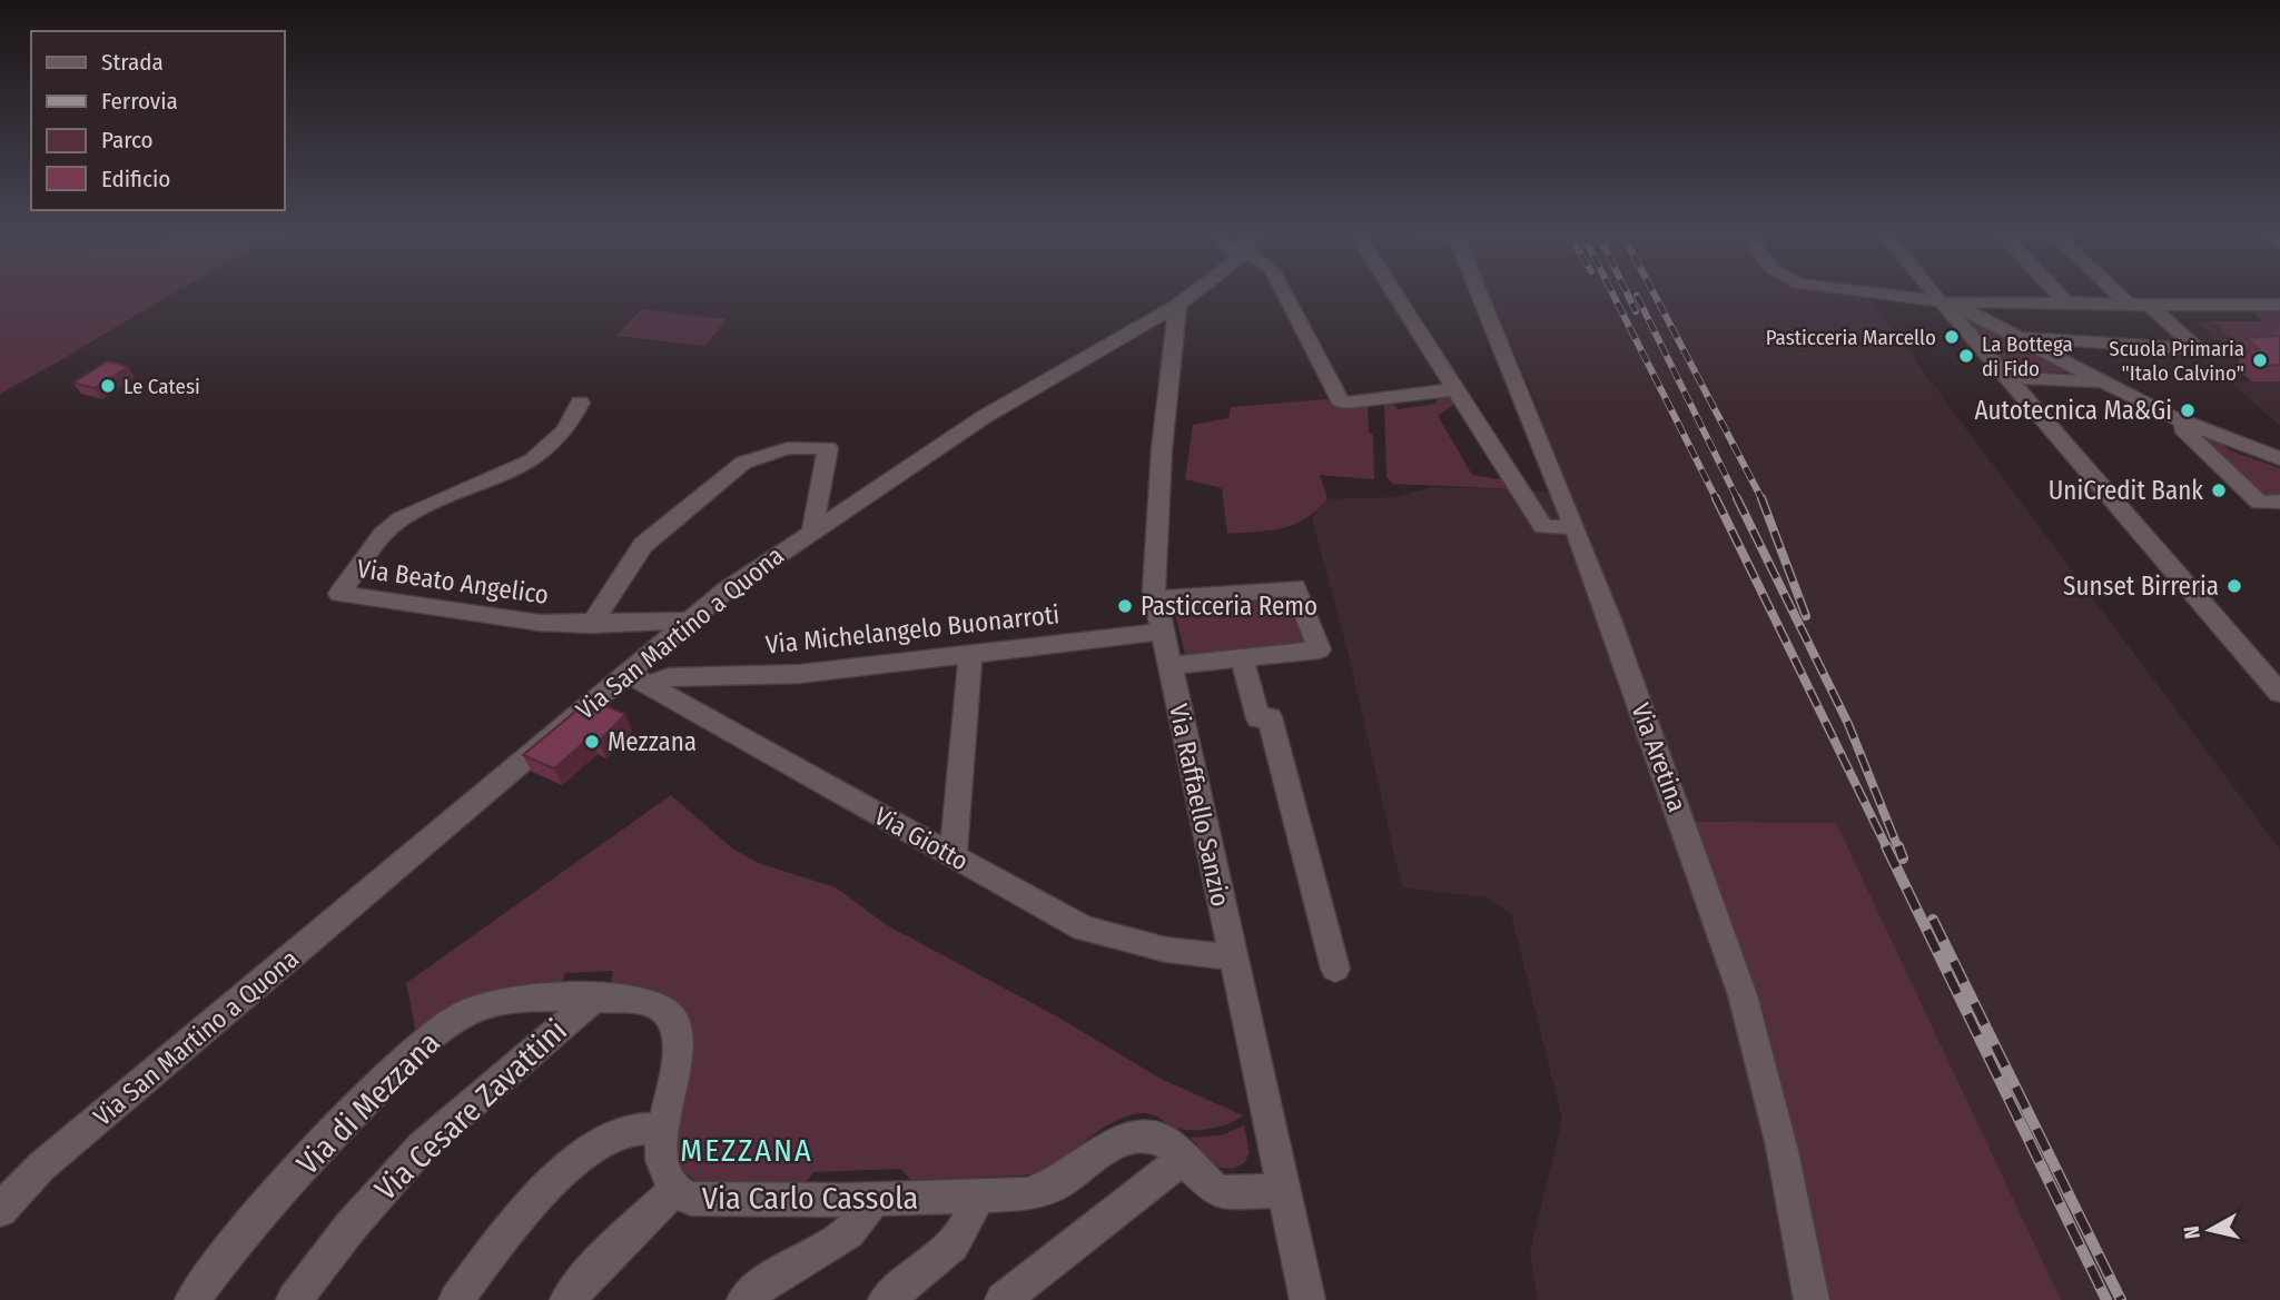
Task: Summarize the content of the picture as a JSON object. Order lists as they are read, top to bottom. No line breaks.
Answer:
{"streets":{"street":["Via Beato Angelico","Via Michelangelo Buonarroti","Via San Martino a Quona","Via Aretina","Via Raffaello Sanzio","Via Giotto","Via di Mezzana","Via Cesare Zavattini","Via Carlo Cassola"]},"crossings":[["Via Beato Angelico","Via San Martino a Quona"],["Via Michelangelo Buonarroti","Via San Martino a Quona"],["Via Michelangelo Buonarroti","Via Raffaello Sanzio"],["Via Michelangelo Buonarroti","Via Giotto"],["Via San Martino a Quona","Via Raffaello Sanzio"],["Via San Martino a Quona","Via Giotto"],["Via Raffaello Sanzio","Via Giotto"],["Via Raffaello Sanzio","Via Carlo Cassola"],["Via di Mezzana","Via Cesare Zavattini"],["Via di Mezzana","Via Carlo Cassola"],["Via Cesare Zavattini","Via Carlo Cassola"]],"districts":["MEZZANA"],"places":["Pasticceria Marcello","La Bottega di Fido","Scuola Primaria \"Italo Calvino\"","Le Catesi","Autotecnica Ma&Gi","UniCredit Bank","Sunset Birreria","Pasticceria Remo","Mezzana"],"legend":["Strada","Ferrovia","Parco","Edificio"],"north":"left"}
